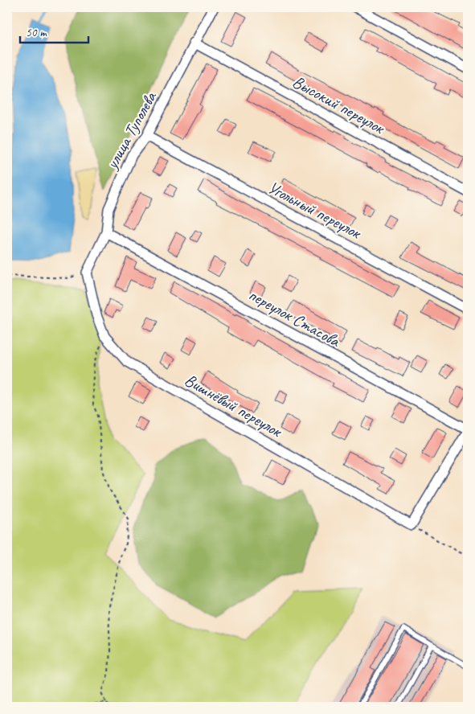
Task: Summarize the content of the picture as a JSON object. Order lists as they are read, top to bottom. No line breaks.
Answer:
{"streets":{"street":["Высокий переулок","улица Туполева","Угольный переулок","переулок Стасова","Вишнёвый переулок"]},"crossings":[["Высокий переулок","улица Туполева"],["улица Туполева","Угольный переулок"],["улица Туполева","переулок Стасова"],["улица Туполева","Вишнёвый переулок"]],"scale_bar":"50 m"}
